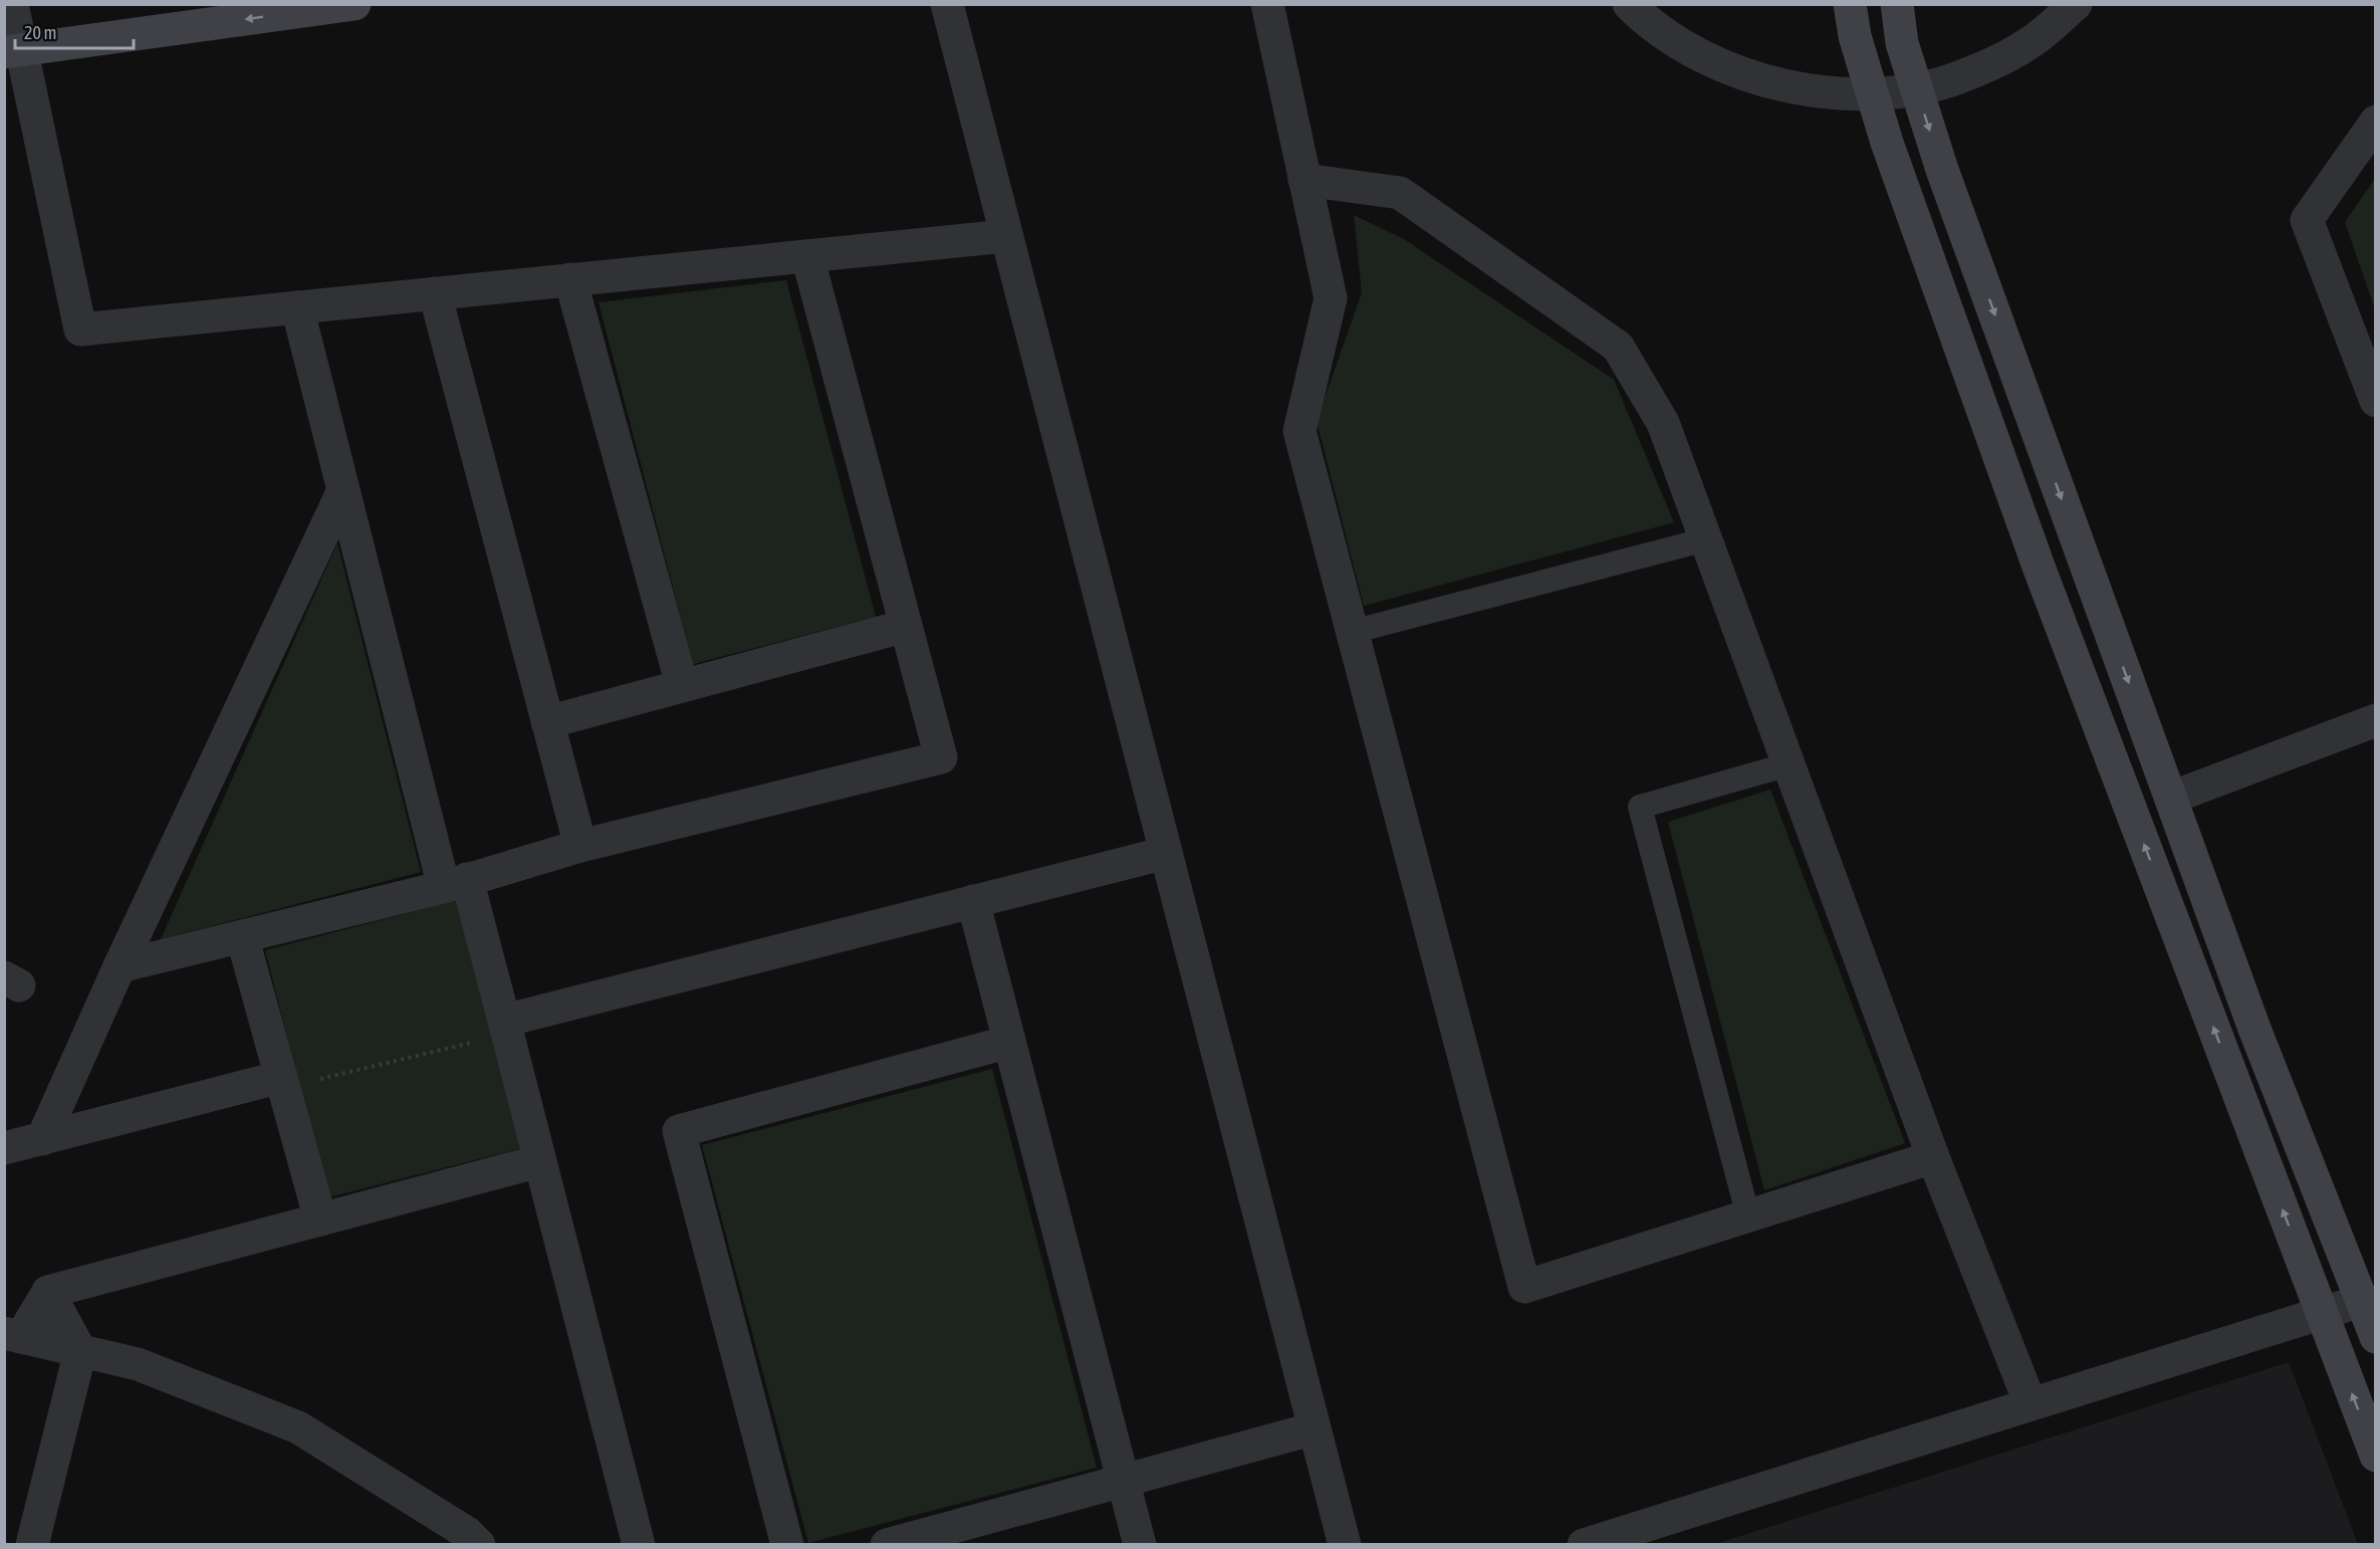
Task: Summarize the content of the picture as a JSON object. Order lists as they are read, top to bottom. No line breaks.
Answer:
{"scale_bar":"20 m"}
